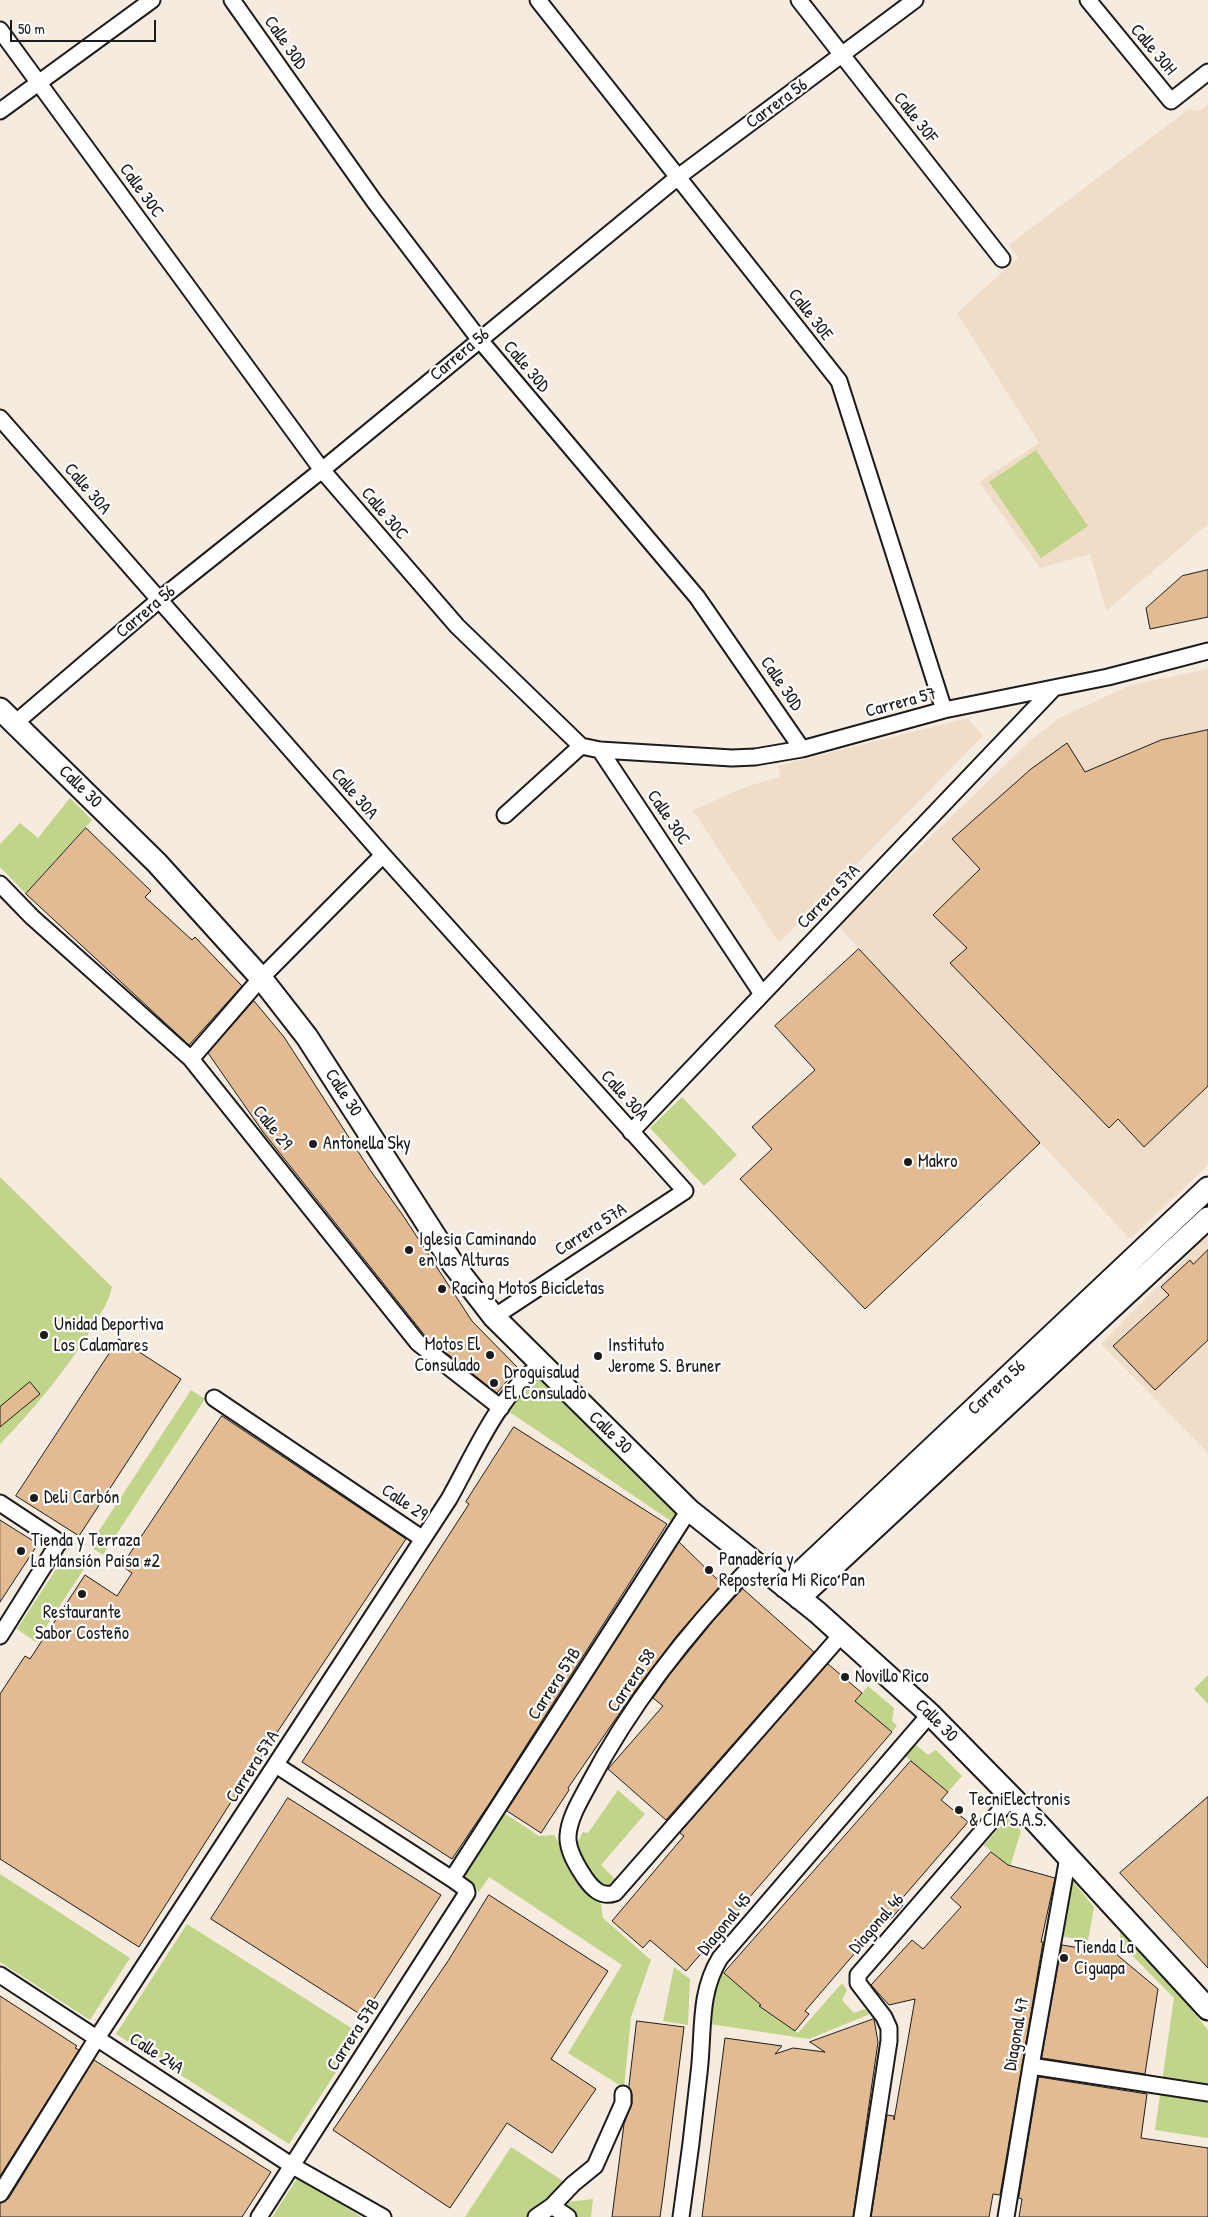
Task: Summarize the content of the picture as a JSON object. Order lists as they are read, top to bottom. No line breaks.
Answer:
{"streets":{"main road":["Carrera 56","Calle 30"],"street":["Calle 30D","Calle 30H","Calle 30F","Calle 30C","Calle 30E","Calle 30A","Carrera 57","Carrera 57A","Calle 29","Carrera 58","Carrera 57B","Diagonal 46","Diagonal 45","Diagonal 47","Calle 24A"]},"crossings":[["Calle 30D","Carrera 56"],["Calle 30D","Carrera 57"],["Carrera 56","Calle 30F"],["Carrera 56","Calle 30C"],["Carrera 56","Calle 30E"],["Carrera 56","Calle 30A"],["Carrera 56","Calle 30"],["Calle 30C","Carrera 57"],["Calle 30C","Carrera 57A"],["Calle 30E","Carrera 57"],["Calle 30A","Carrera 57A"],["Carrera 57","Carrera 57A"],["Calle 30","Carrera 57A"],["Calle 30","Carrera 58"],["Calle 30","Carrera 57B"],["Calle 30","Diagonal 46"],["Calle 30","Diagonal 45"],["Calle 30","Diagonal 47"],["Carrera 57A","Calle 29"],["Carrera 57A","Calle 24A"],["Carrera 57B","Calle 24A"]],"places":["Antonella Sky","Makro","Iglesia Caminando en las Alturas","Racing Motos Bicicletas","Unidad Deportiva Los Calamares","Motos El Consulado","Instituto Jerome S. Bruner","Droguisalud El Consulado","Deli Carbón","Tienda y Terraza La Mansión Paisa #2","Panadería y Repostería Mi Rico Pan","Restaurante Sabor Costeño","Novillo Rico","TecniElectronis & CIA S.A.S.","Tienda La Ciguapa"],"scale_bar":"50 m"}
